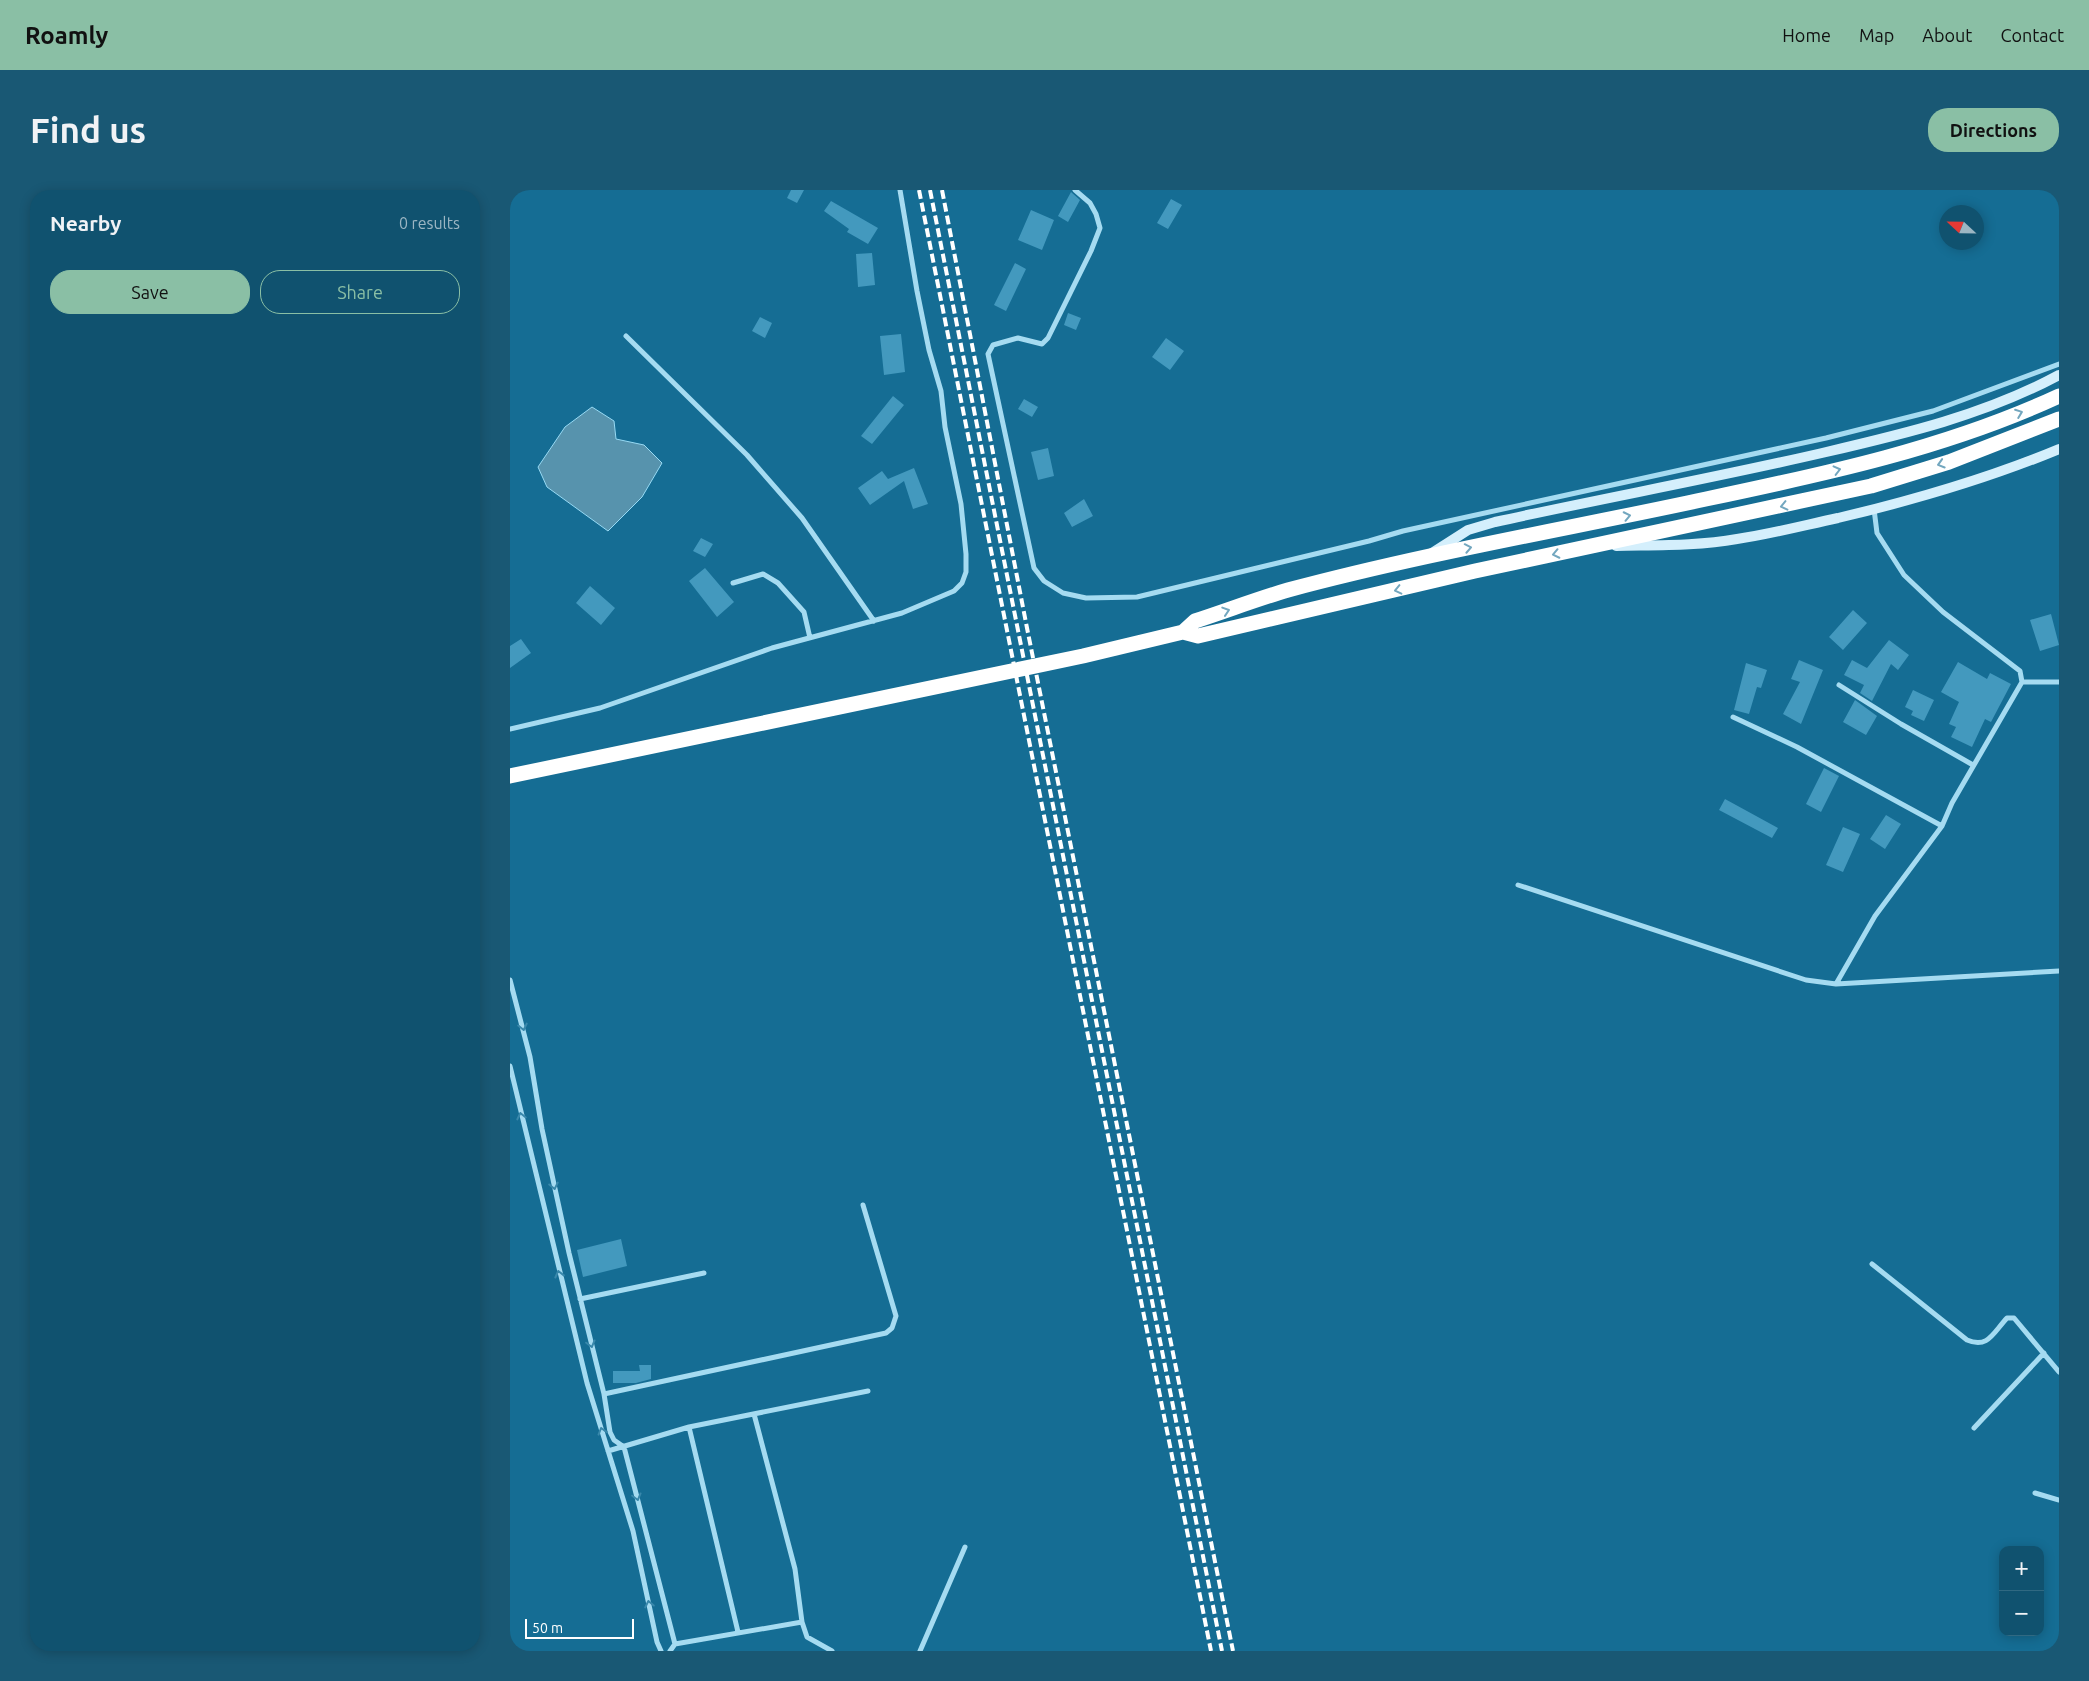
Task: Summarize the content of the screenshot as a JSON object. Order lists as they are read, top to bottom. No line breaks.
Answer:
{"scale_bar":"50 m","north":"left","page":{"header":"Roamly","nav":["Home","Map","About","Contact"],"buttons":["Directions",["Save","Share"]],"title":"Find us","heading":["Nearby","0 results"],"map_buttons":["+","−"],"scale":"50 m"}}
